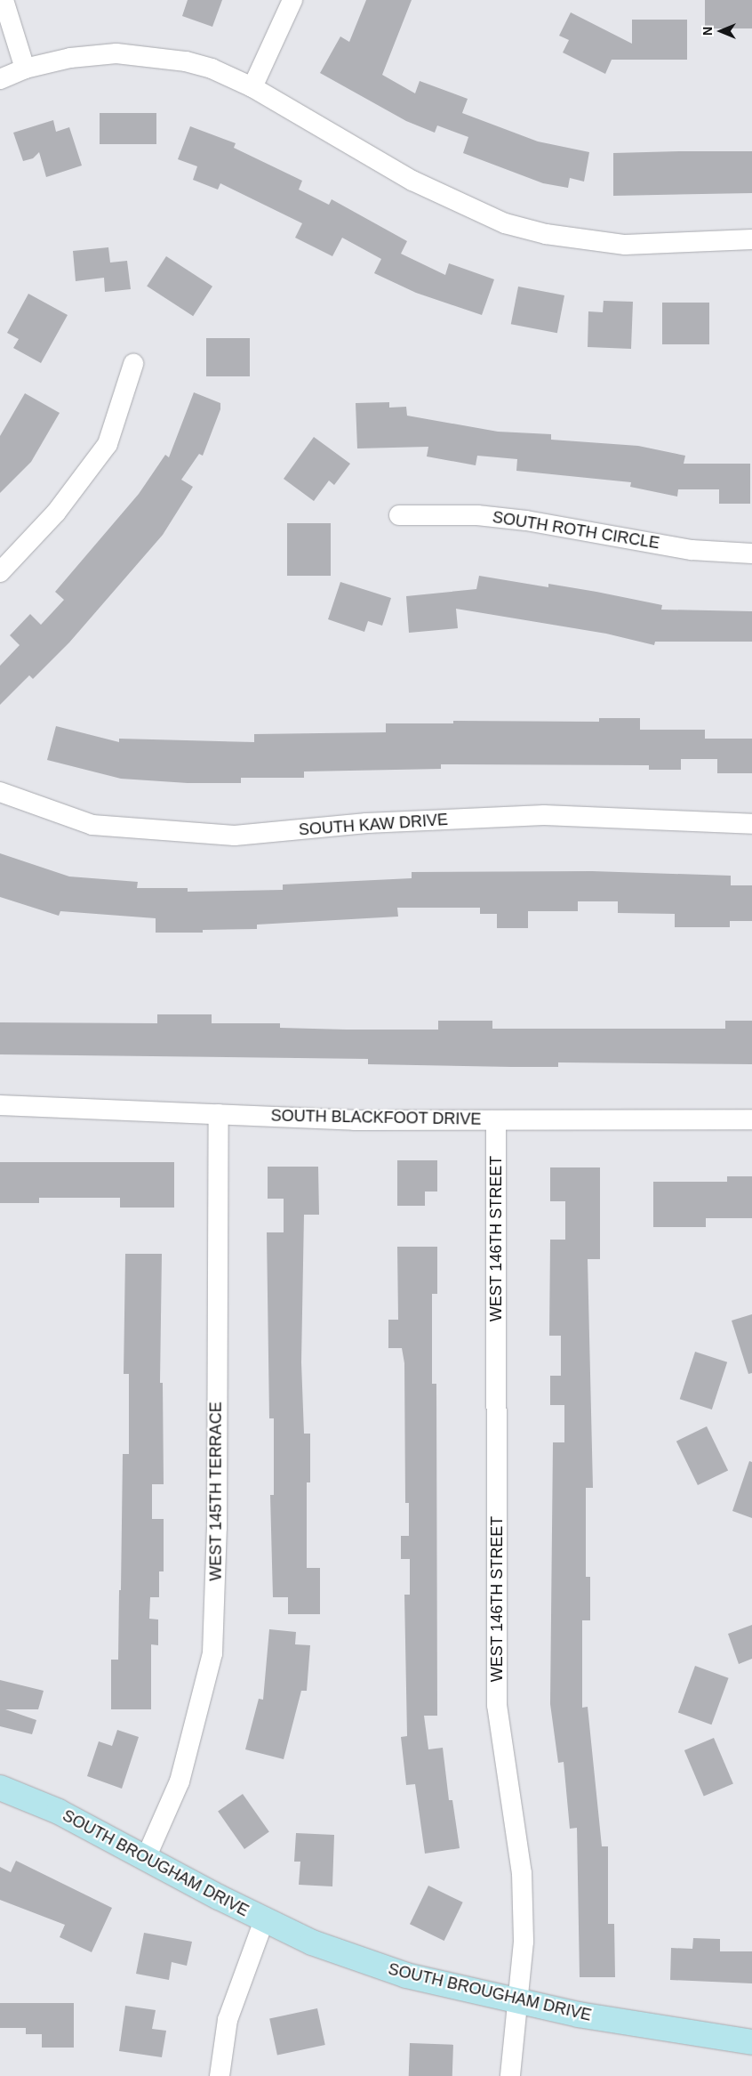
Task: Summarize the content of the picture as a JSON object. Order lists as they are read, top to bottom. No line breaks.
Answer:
{"streets":{"street":["SOUTH ROTH CIRCLE","SOUTH KAW DRIVE","SOUTH BLACKFOOT DRIVE","WEST 146TH STREET","WEST 145TH TERRACE","SOUTH BROUGHAM DRIVE"]},"crossings":[["SOUTH BLACKFOOT DRIVE","WEST 146TH STREET"],["SOUTH BLACKFOOT DRIVE","WEST 145TH TERRACE"],["WEST 146TH STREET","SOUTH BROUGHAM DRIVE"],["WEST 145TH TERRACE","SOUTH BROUGHAM DRIVE"]],"north":"left"}
